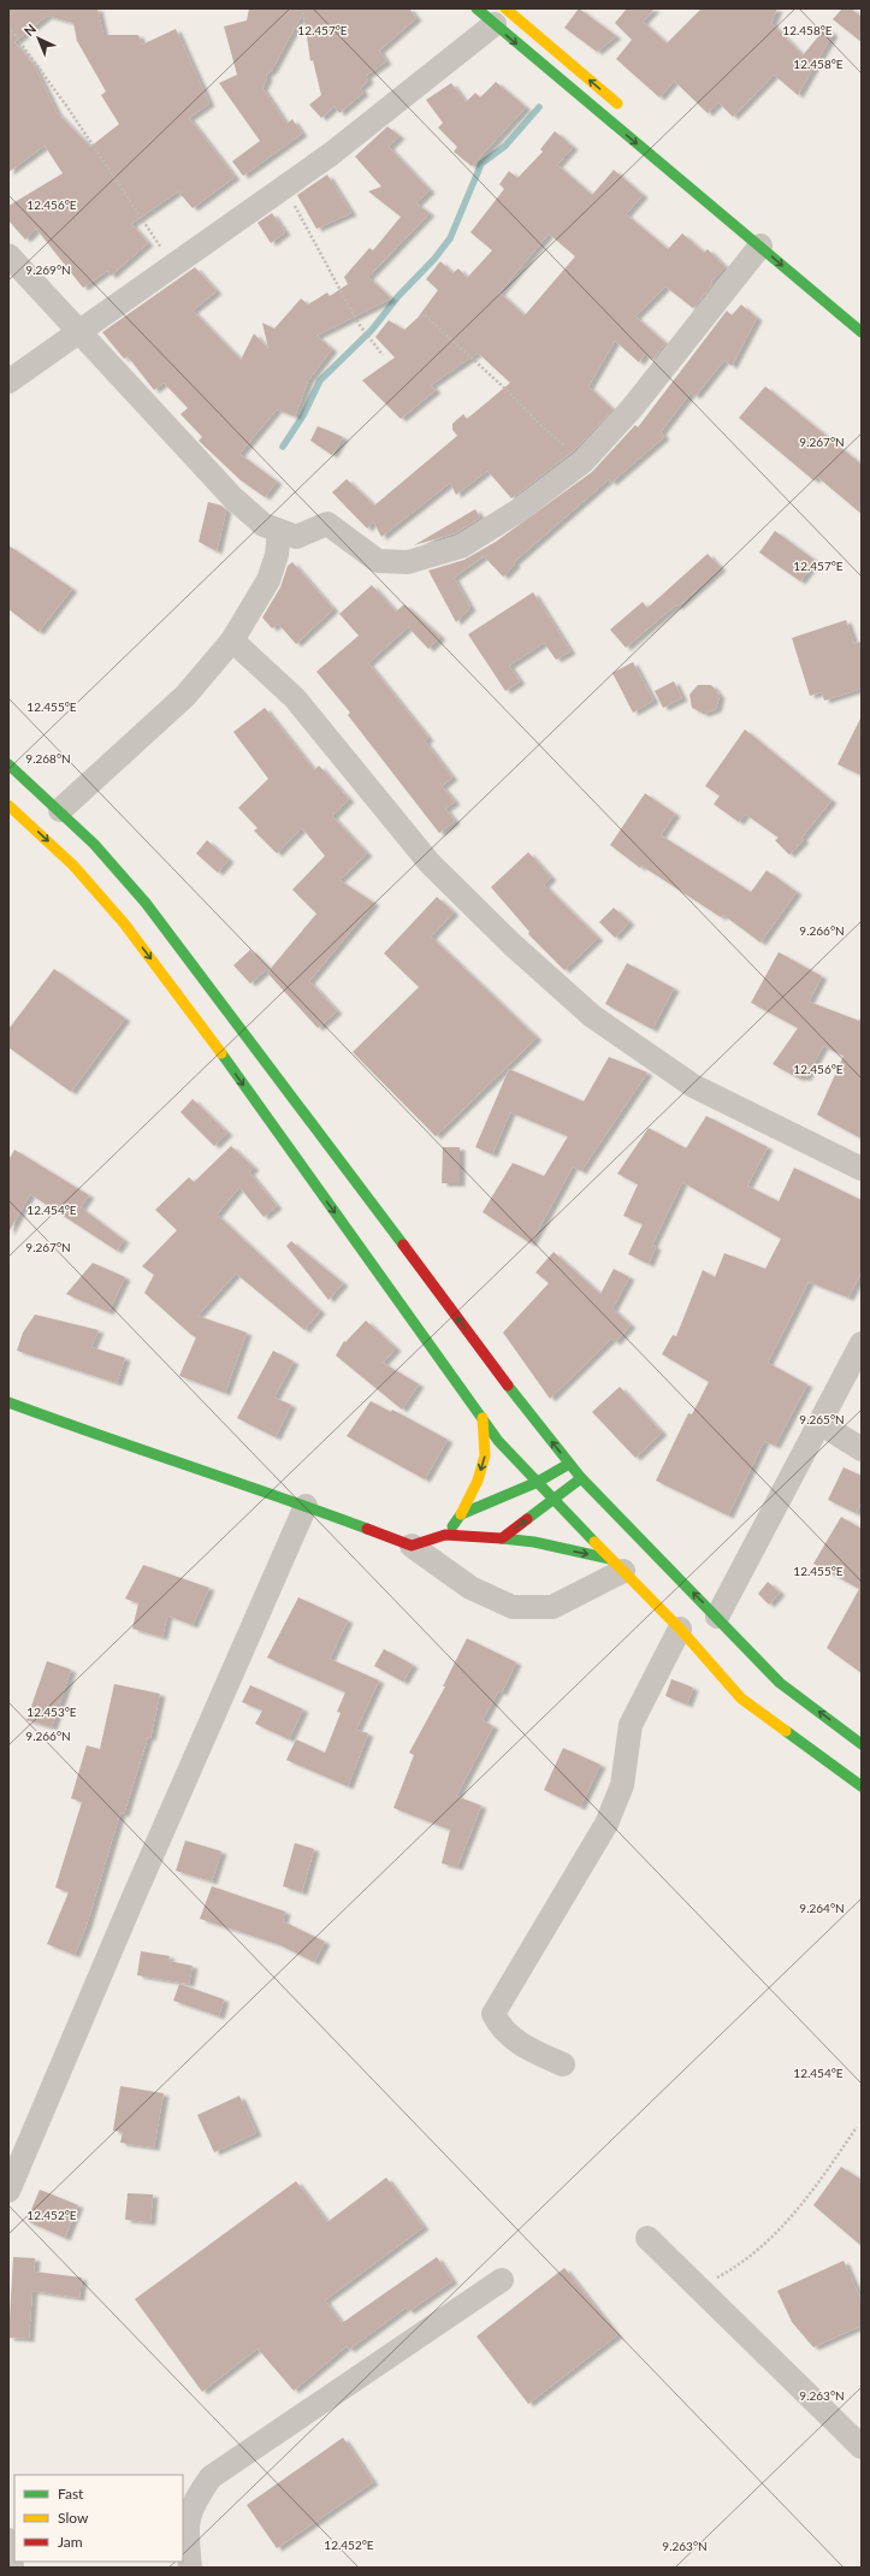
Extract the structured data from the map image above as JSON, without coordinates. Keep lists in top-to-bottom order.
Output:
{
  "legend": ["Fast", "Slow", "Jam"],
  "north": "top left",
  "coordinates": [
    "12.457°E",
    "12.458°E",
    "12.456°E",
    "9.269°N",
    "9.267°N",
    "12.455°E",
    "9.268°N",
    "9.266°N",
    "12.454°E",
    "9.265°N",
    "12.453°E",
    "9.264°N",
    "12.452°E",
    "9.263°N"
  ]
}
